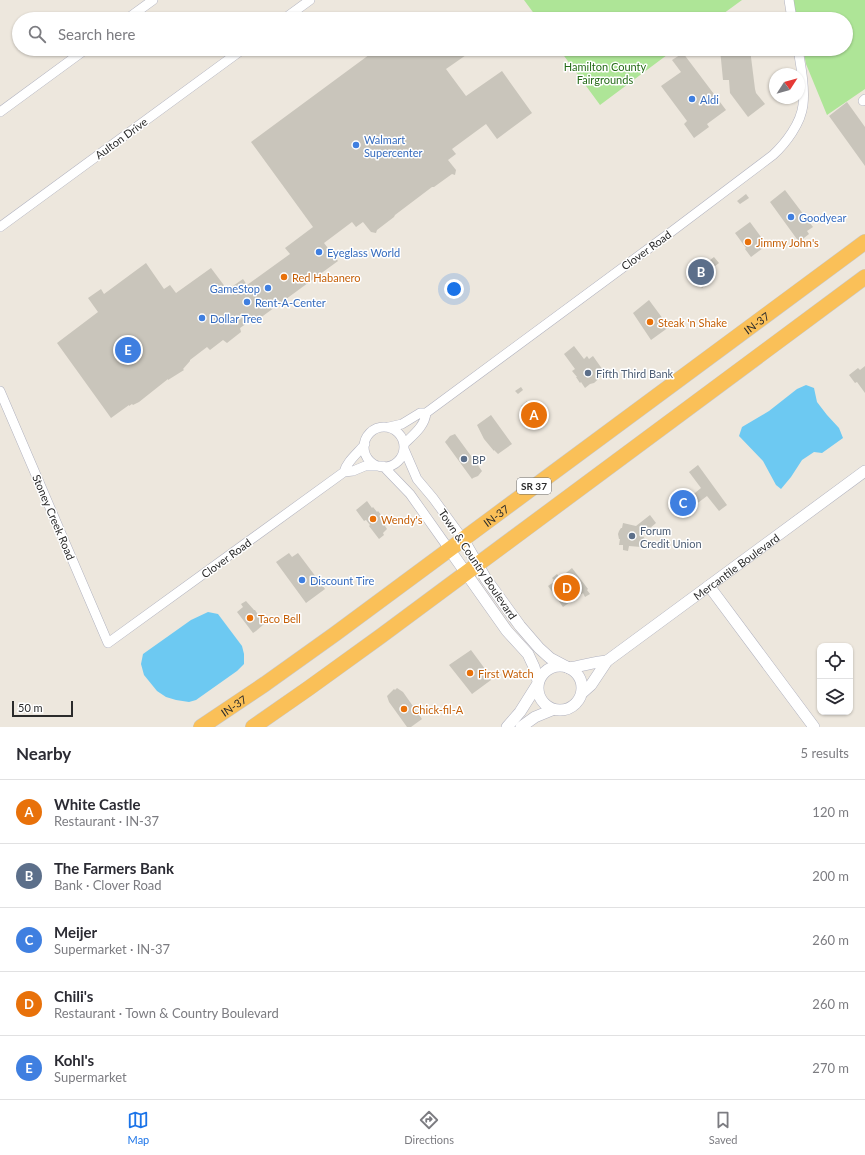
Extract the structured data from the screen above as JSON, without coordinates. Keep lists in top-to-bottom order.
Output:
{
  "streets": {
    "highway": ["IN-37", "SR 37"],
    "street": [
      "Aulton Drive",
      "Clover Road",
      "Stoney Creek Road",
      "Town & Country Boulevard",
      "Mercantile Boulevard"
    ]
  },
  "crossings": [
    ["Clover Road", "Stoney Creek Road"],
    ["Clover Road", "Town & Country Boulevard"],
    ["IN-37", "Town & Country Boulevard"],
    ["SR 37", "Town & Country Boulevard"],
    ["Town & Country Boulevard", "Mercantile Boulevard"]
  ],
  "parks": ["Hamilton County Fairgrounds"],
  "places": [
    "Aldi",
    "Walmart Supercenter",
    "Goodyear",
    "Jimmy John's",
    "Eyeglass World",
    "Red Habanero",
    "GameStop",
    "Rent-A-Center",
    "Dollar Tree",
    "Steak 'n Shake",
    "Fifth Third Bank",
    "BP",
    "Wendy's",
    "Forum Credit Union",
    "Discount Tire",
    "Taco Bell",
    "First Watch",
    "Chick-fil-A"
  ],
  "scale_bar": "50 m",
  "north": "top right",
  "page": {
    "search": "Search here",
    "pins": [
      "B",
      "E",
      "A",
      "C",
      "D"
    ],
    "scale": "50 m",
    "heading": ["Nearby", "5 results"],
    "list": [
      {
        "mark": "A",
        "name": "White Castle",
        "note": "Restaurant · IN-37",
        "value": "120 m"
      },
      {
        "mark": "B",
        "name": "The Farmers Bank",
        "note": "Bank · Clover Road",
        "value": "200 m"
      },
      {
        "mark": "C",
        "name": "Meijer",
        "note": "Supermarket · IN-37",
        "value": "260 m"
      },
      {
        "mark": "D",
        "name": "Chili's",
        "note": "Restaurant · Town & Country Boulevard",
        "value": "260 m"
      },
      {
        "mark": "E",
        "name": "Kohl's",
        "note": "Supermarket",
        "value": "270 m"
      }
    ],
    "nav": ["Map", "Directions", "Saved"]
  }
}
